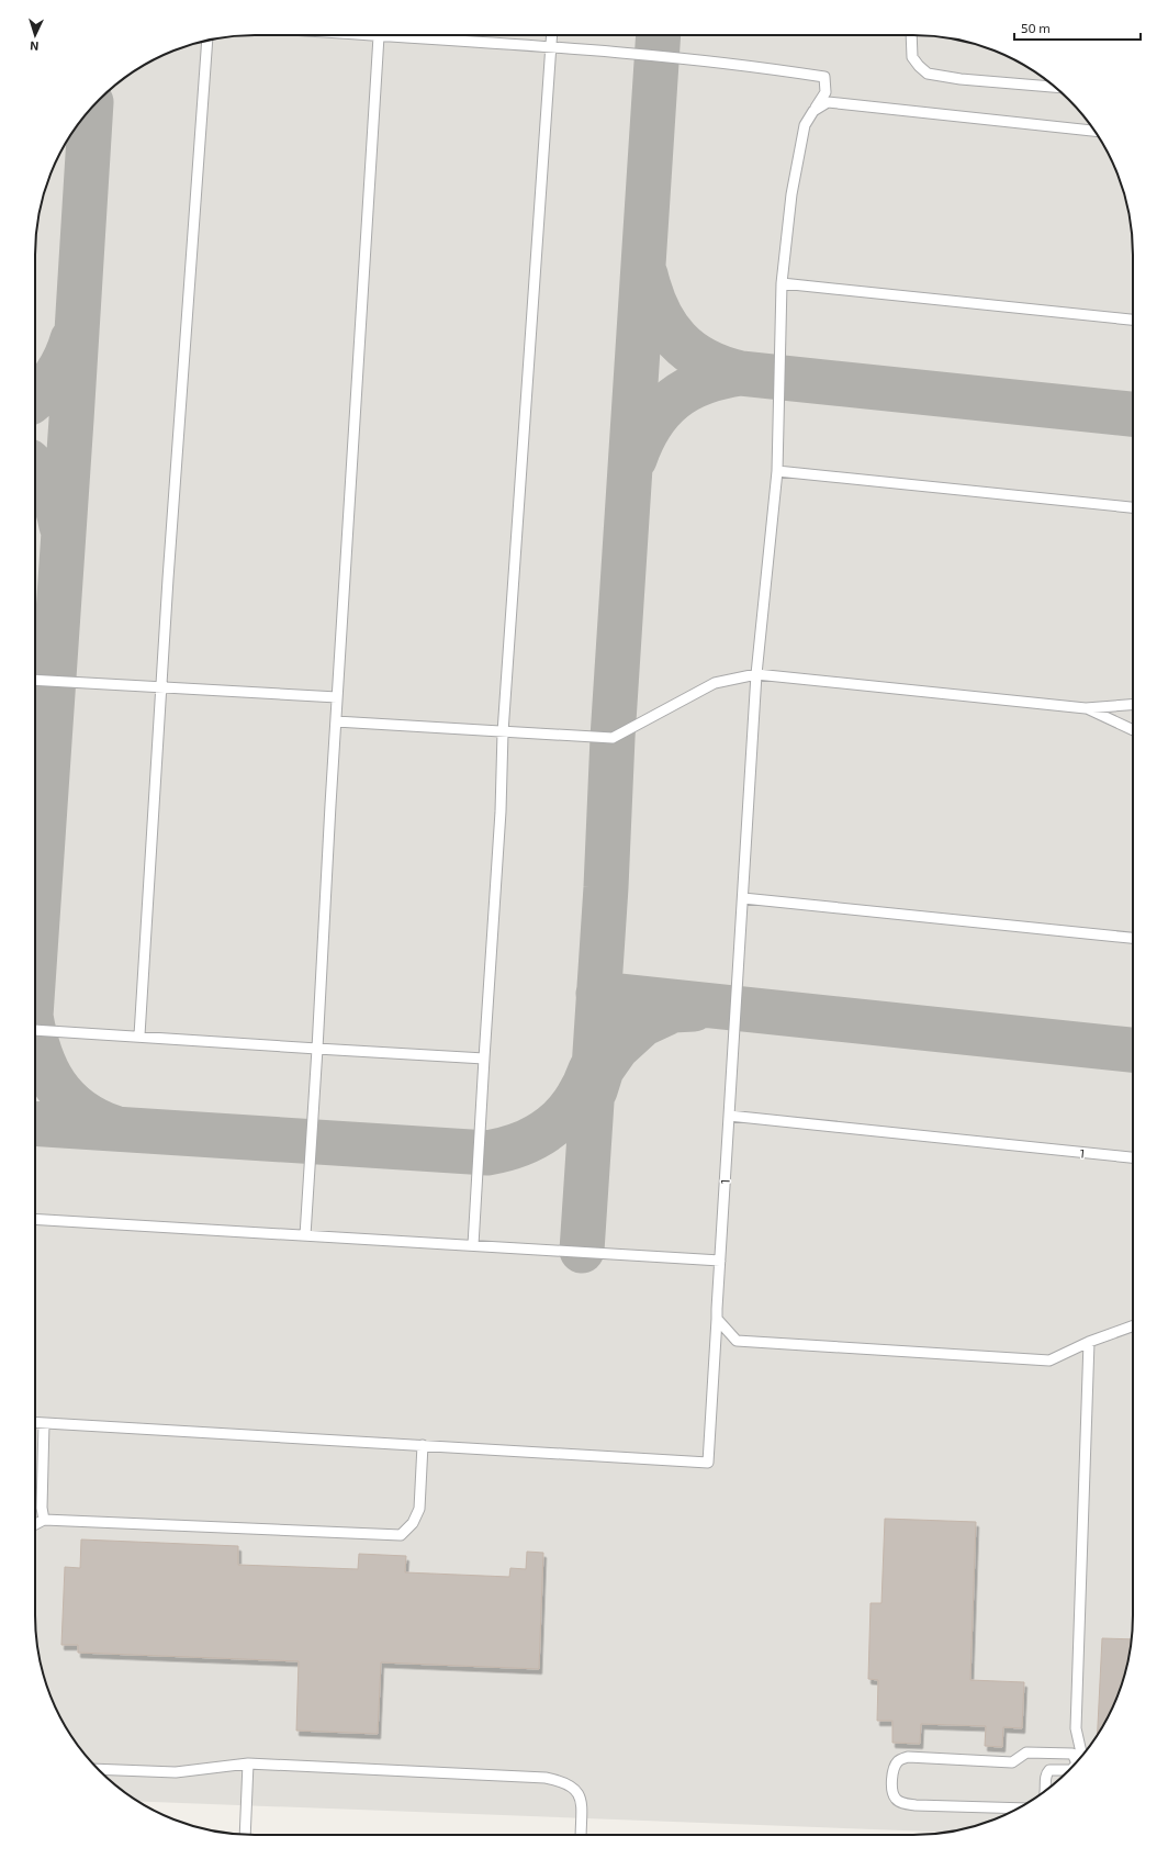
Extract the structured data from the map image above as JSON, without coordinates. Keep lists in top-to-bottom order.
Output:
{
  "streets": {
    "lane": ["1"]
  },
  "scale_bar": "50 m",
  "north": "bottom"
}
